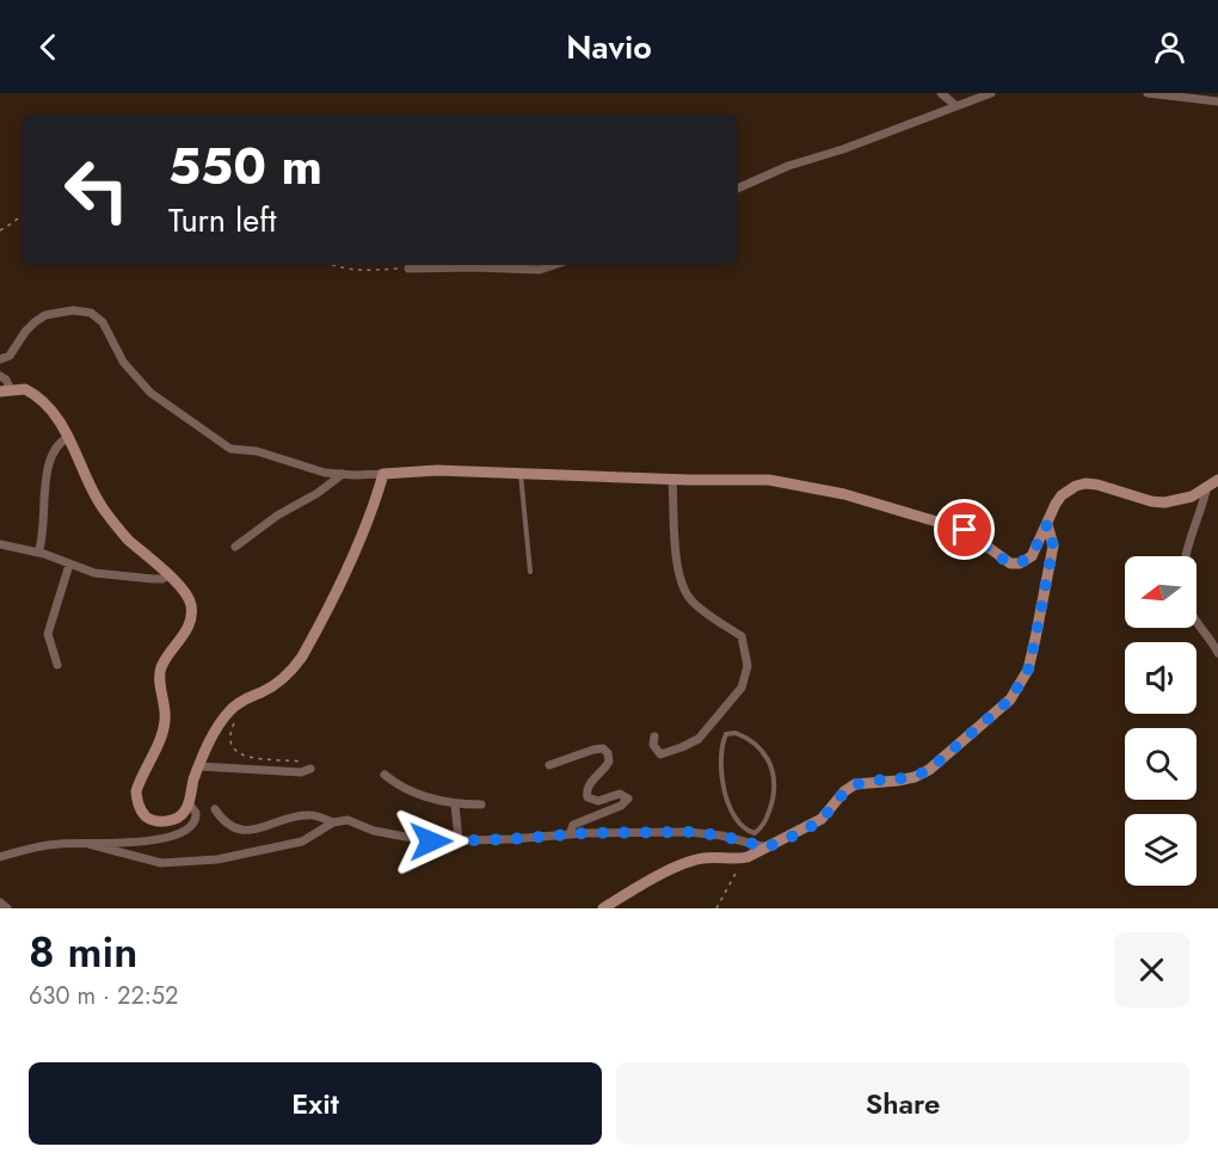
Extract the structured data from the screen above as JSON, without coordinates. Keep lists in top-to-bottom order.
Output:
{
  "north": "left",
  "page": {
    "header": "Navio",
    "turn": ["550 m", "Turn left"],
    "heading": ["8 min", "630 m · 22:52"],
    "buttons": ["Exit", "Share"]
  }
}
